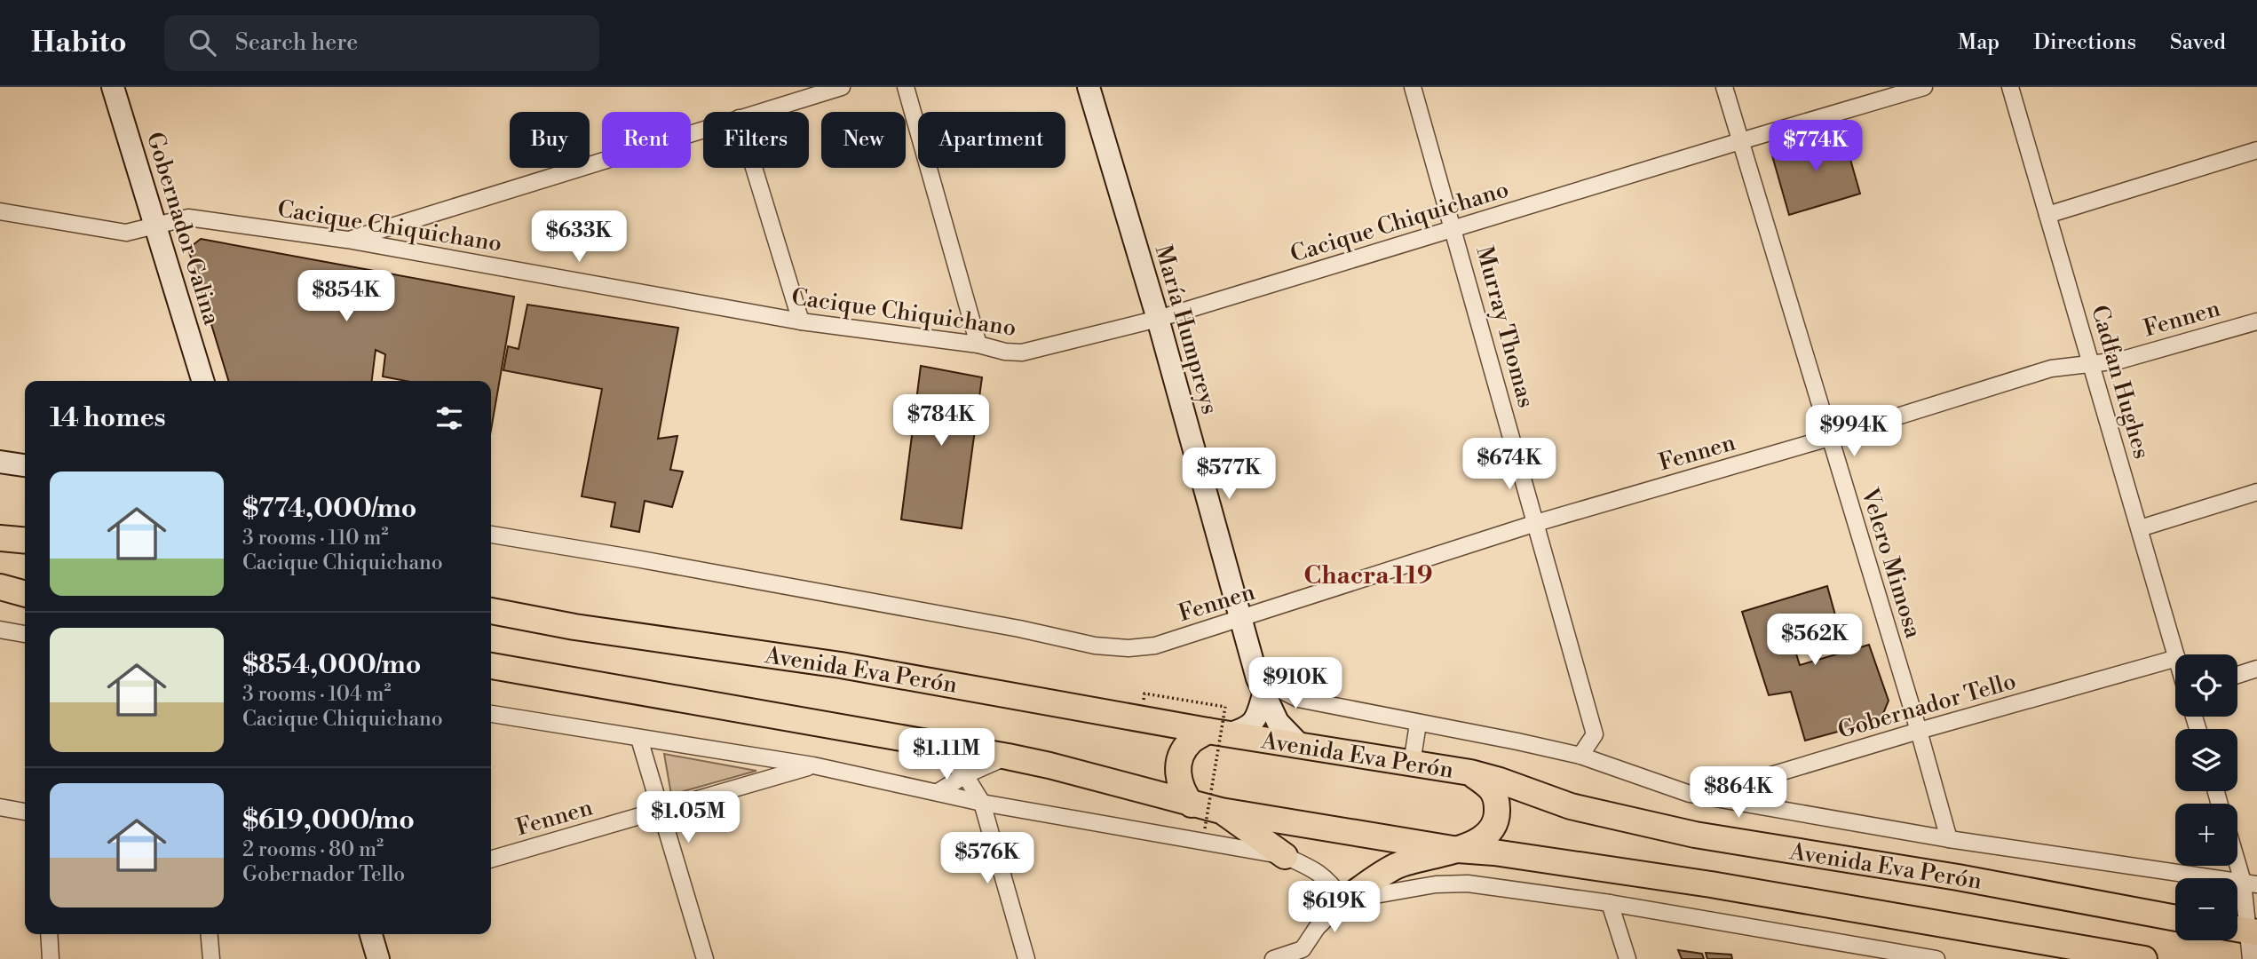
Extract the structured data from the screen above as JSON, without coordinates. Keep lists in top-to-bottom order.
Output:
{
  "streets": {
    "main road": ["Avenida Eva Perón"],
    "street": [
      "Cacique Chiquichano",
      "Gobernador Galina",
      "Fennen",
      "Murray Thomas",
      "María Humpreys",
      "Cadfan Hughes",
      "Velero Mimosa",
      "Gobernador Tello"
    ]
  },
  "crossings": [
    ["Cacique Chiquichano", "Gobernador Galina"],
    ["Cacique Chiquichano", "Murray Thomas"],
    ["Cacique Chiquichano", "María Humpreys"],
    ["Cacique Chiquichano", "Velero Mimosa"],
    ["Fennen", "Murray Thomas"],
    ["Fennen", "María Humpreys"],
    ["Fennen", "Cadfan Hughes"],
    ["Fennen", "Velero Mimosa"],
    ["Murray Thomas", "Avenida Eva Perón"],
    ["María Humpreys", "Avenida Eva Perón"],
    ["Velero Mimosa", "Avenida Eva Perón"],
    ["Velero Mimosa", "Gobernador Tello"],
    ["Avenida Eva Perón", "Gobernador Tello"]
  ],
  "districts": ["Chacra 119"],
  "page": {
    "header": "Habito",
    "search": "Search here",
    "nav": ["Map", "Directions", "Saved"],
    "chip": [
      "Buy",
      "Rent",
      "Filters",
      "New",
      "Apartment"
    ],
    "price": [
      "$774K",
      "$633K",
      "$854K",
      "$784K",
      "$994K",
      "$674K",
      "$577K",
      "$562K",
      "$910K",
      "$1.11M",
      "$864K",
      "$1.05M",
      "$576K",
      "$619K"
    ],
    "heading": "14 homes",
    "list": [
      {
        "name": "$774,000/mo",
        "note": "3 rooms · 110 m² · Cacique Chiquichano"
      },
      {
        "name": "$854,000/mo",
        "note": "3 rooms · 104 m² · Cacique Chiquichano"
      },
      {
        "name": "$619,000/mo",
        "note": "2 rooms · 80 m² · Gobernador Tello"
      }
    ],
    "map_buttons": ["+", "−"]
  }
}
